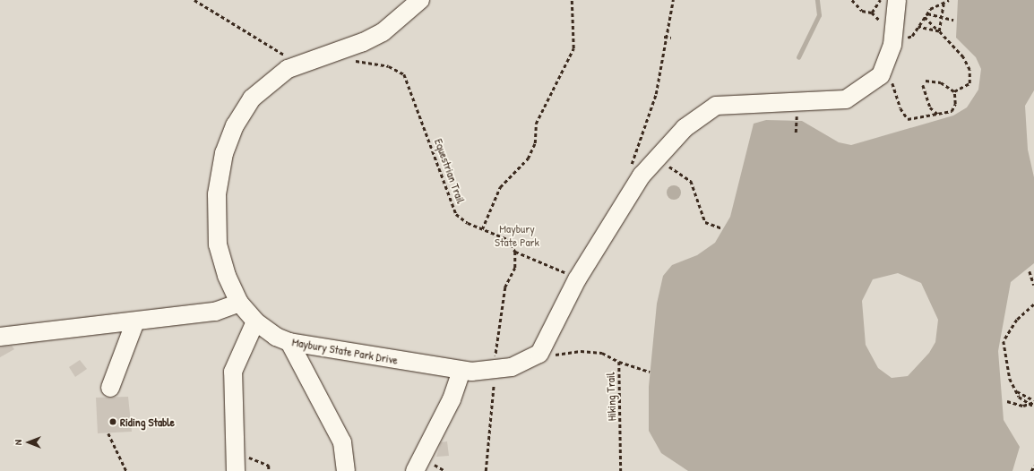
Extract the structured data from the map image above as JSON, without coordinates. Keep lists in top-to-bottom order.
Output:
{
  "streets": {
    "lane": ["Maybury State Park Drive"],
    "path": ["Equestrian Trail", "Hiking Trail"]
  },
  "crossings": [
    ["Maybury State Park Drive", "Hiking Trail"]
  ],
  "parks": ["Maybury State Park"],
  "places": ["Riding Stable"],
  "north": "left"
}
